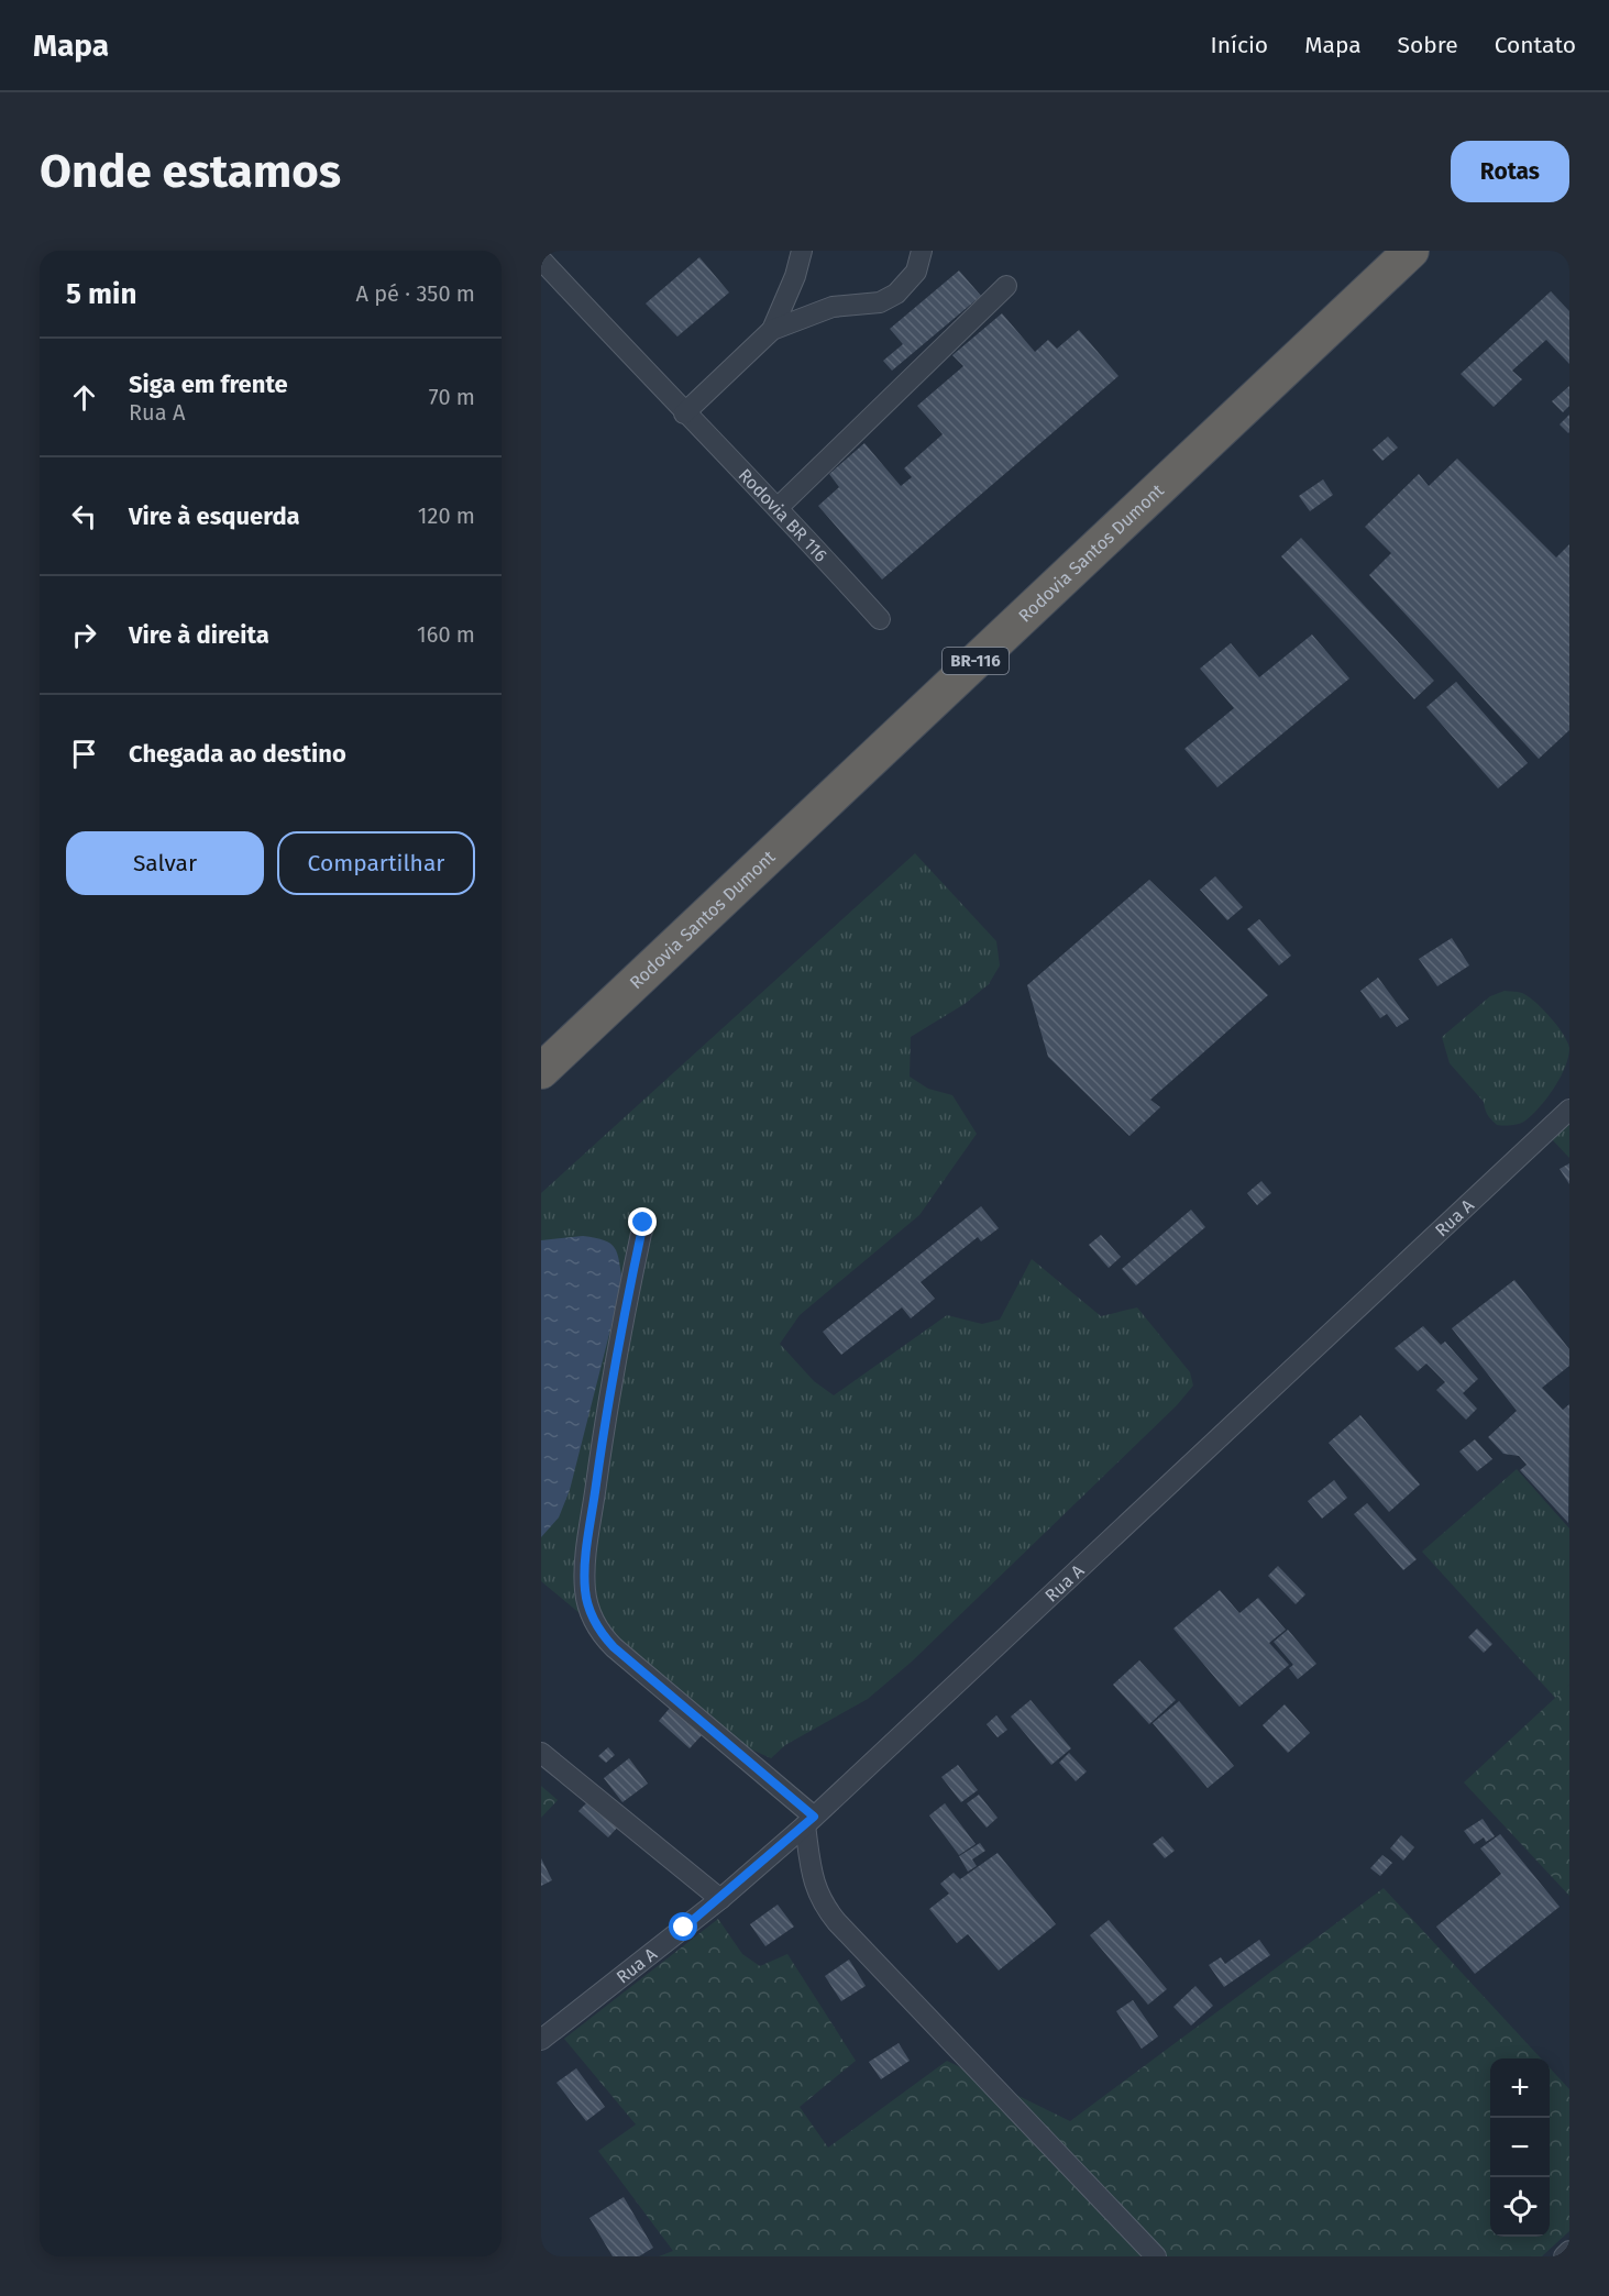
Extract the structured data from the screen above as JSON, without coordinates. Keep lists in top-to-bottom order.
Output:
{
  "streets": {
    "highway": ["Rodovia Santos Dumont", "BR-116"],
    "street": ["Rodovia BR 116", "Rua A"]
  },
  "page": {
    "header": "Mapa",
    "nav": [
      "Início",
      "Mapa",
      "Sobre",
      "Contato"
    ],
    "buttons": [
      "Rotas",
      ["Salvar", "Compartilhar"]
    ],
    "title": "Onde estamos",
    "heading": ["5 min", "A pé · 350 m"],
    "list": [
      ["Siga em frente", "Rua A", "70 m"],
      ["Vire à esquerda", "120 m"],
      ["Vire à direita", "160 m"],
      "Chegada ao destino"
    ],
    "map_buttons": ["+", "−"]
  }
}
